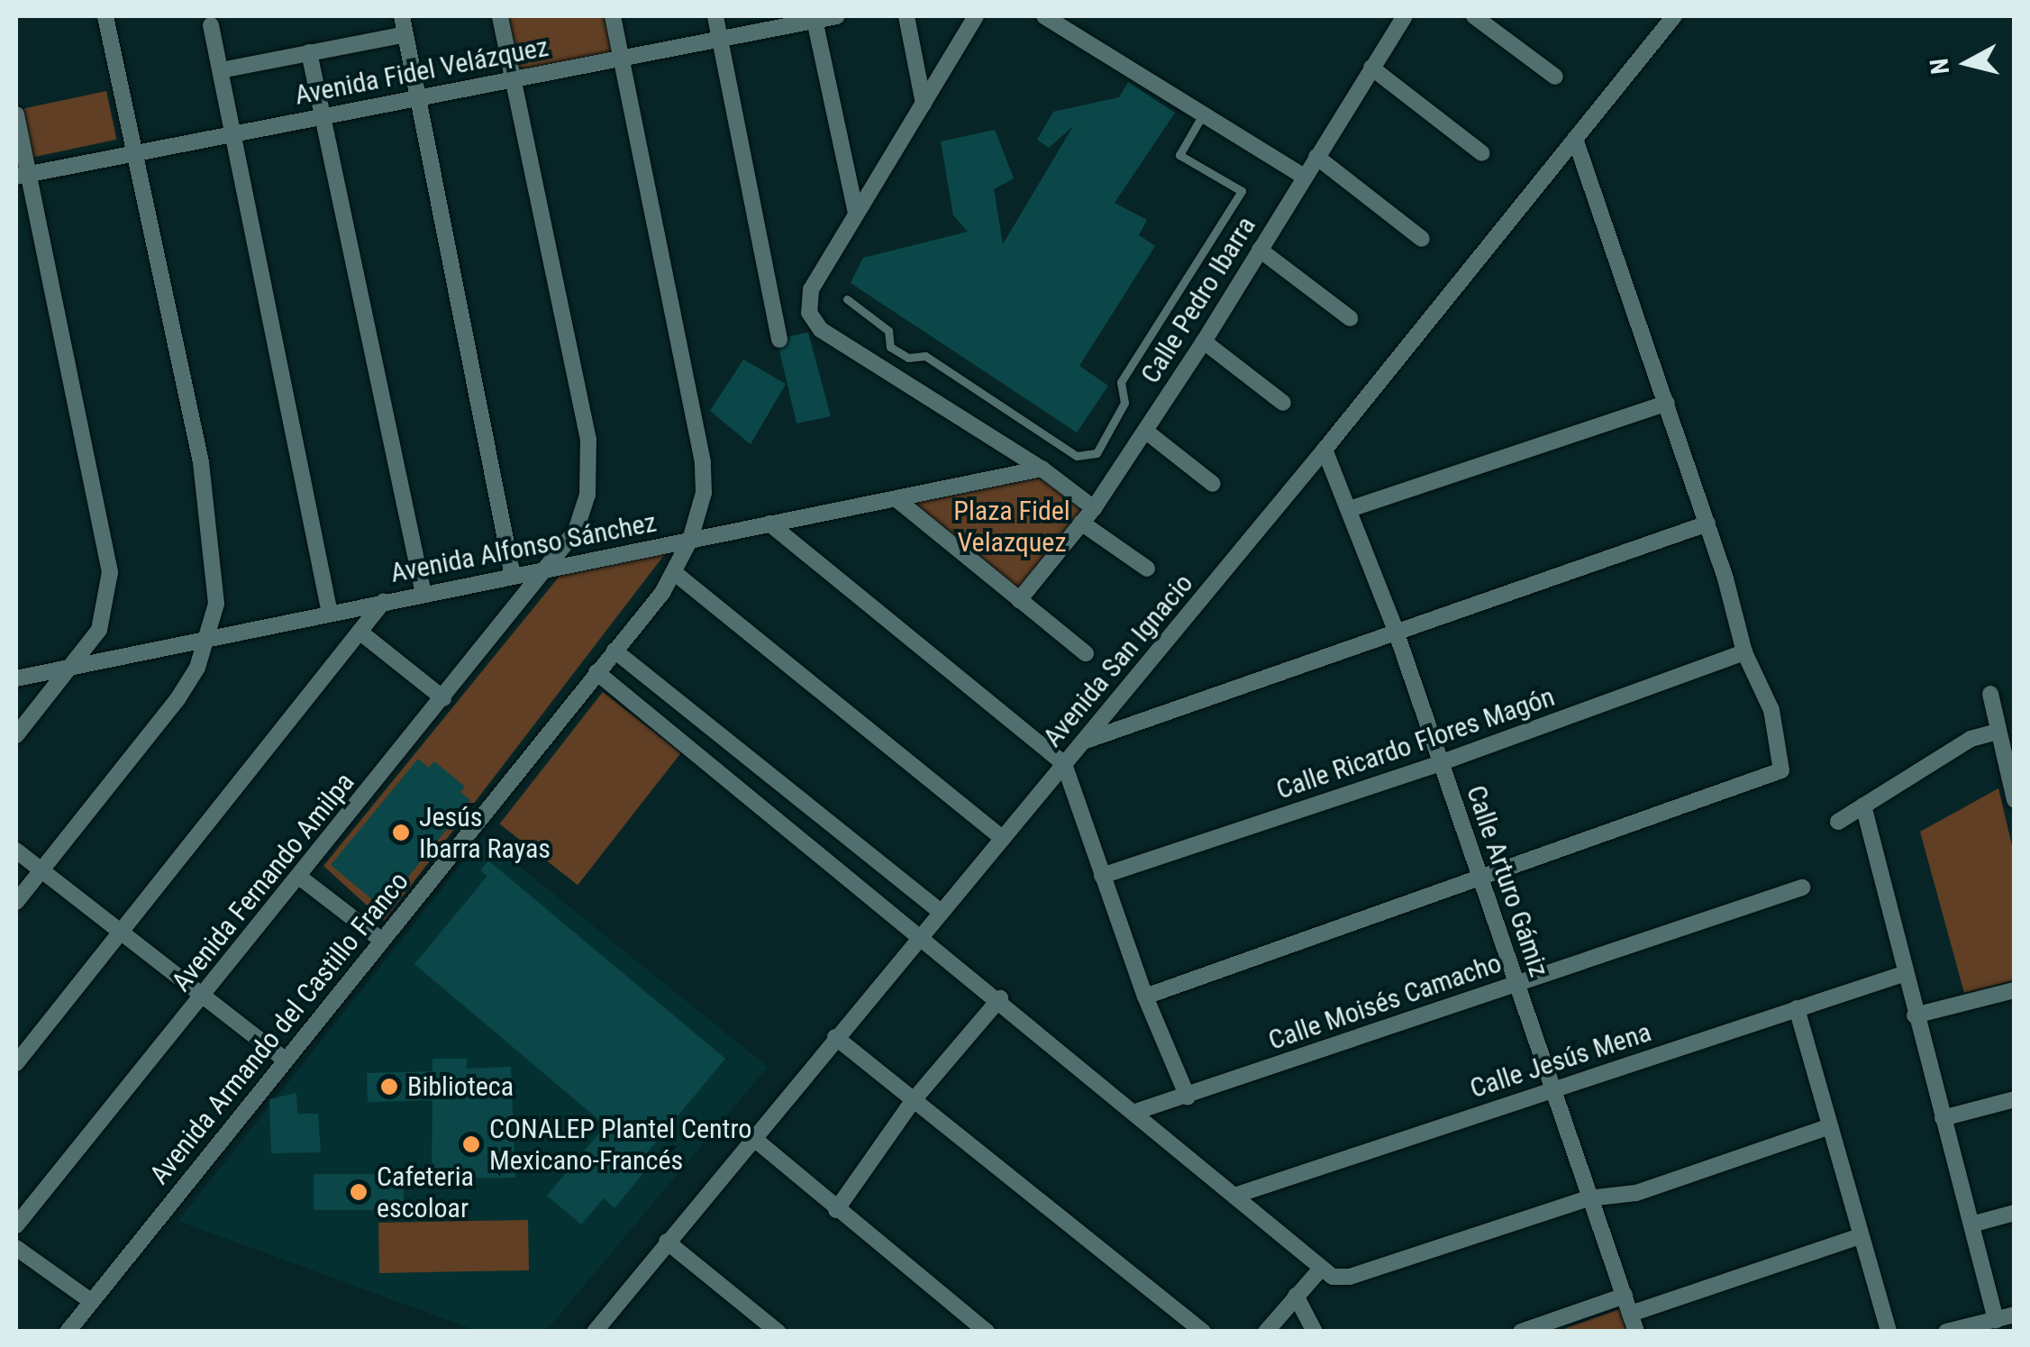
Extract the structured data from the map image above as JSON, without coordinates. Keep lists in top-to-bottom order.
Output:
{
  "streets": {
    "street": [
      "Avenida Fidel Velázquez",
      "Calle Pedro Ibarra",
      "Avenida Alfonso Sánchez",
      "Avenida San Ignacio",
      "Calle Ricardo Flores Magón",
      "Calle Arturo Gámiz",
      "Avenida Fernando Amilpa",
      "Calle Moisés Camacho",
      "Avenida Armando del Castillo Franco",
      "Calle Jesús Mena"
    ]
  },
  "crossings": [
    ["Avenida Fidel Velázquez", "Avenida Fernando Amilpa"],
    ["Avenida Fidel Velázquez", "Avenida Armando del Castillo Franco"],
    ["Avenida Alfonso Sánchez", "Avenida Fernando Amilpa"],
    ["Avenida Alfonso Sánchez", "Avenida Armando del Castillo Franco"],
    ["Avenida San Ignacio", "Calle Arturo Gámiz"],
    ["Calle Ricardo Flores Magón", "Calle Arturo Gámiz"],
    ["Calle Arturo Gámiz", "Calle Moisés Camacho"],
    ["Calle Arturo Gámiz", "Calle Jesús Mena"]
  ],
  "parks": ["Plaza Fidel Velazquez"],
  "places": [
    "Jesús Ibarra Rayas",
    "Biblioteca",
    "CONALEP Plantel Centro Mexicano-Francés",
    "Cafeteria escoloar"
  ],
  "north": "left"
}
